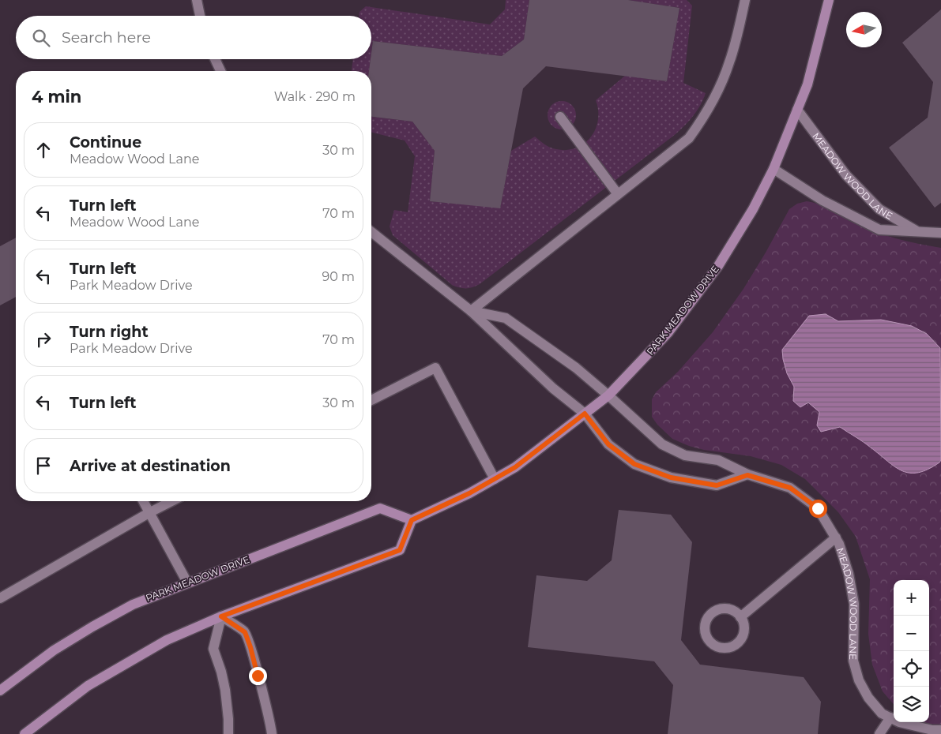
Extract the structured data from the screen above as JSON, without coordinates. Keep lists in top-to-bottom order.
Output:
{
  "streets": {
    "street": ["MEADOW WOOD LANE", "PARK MEADOW DRIVE"]
  },
  "crossings": [
    ["MEADOW WOOD LANE", "PARK MEADOW DRIVE"]
  ],
  "north": "left",
  "page": {
    "search": "Search here",
    "heading": ["4 min", "Walk · 290 m"],
    "list": [
      ["Continue", "Meadow Wood Lane", "30 m"],
      ["Turn left", "Meadow Wood Lane", "70 m"],
      ["Turn left", "Park Meadow Drive", "90 m"],
      ["Turn right", "Park Meadow Drive", "70 m"],
      ["Turn left", "30 m"],
      "Arrive at destination"
    ],
    "map_buttons": ["+", "−"]
  }
}
